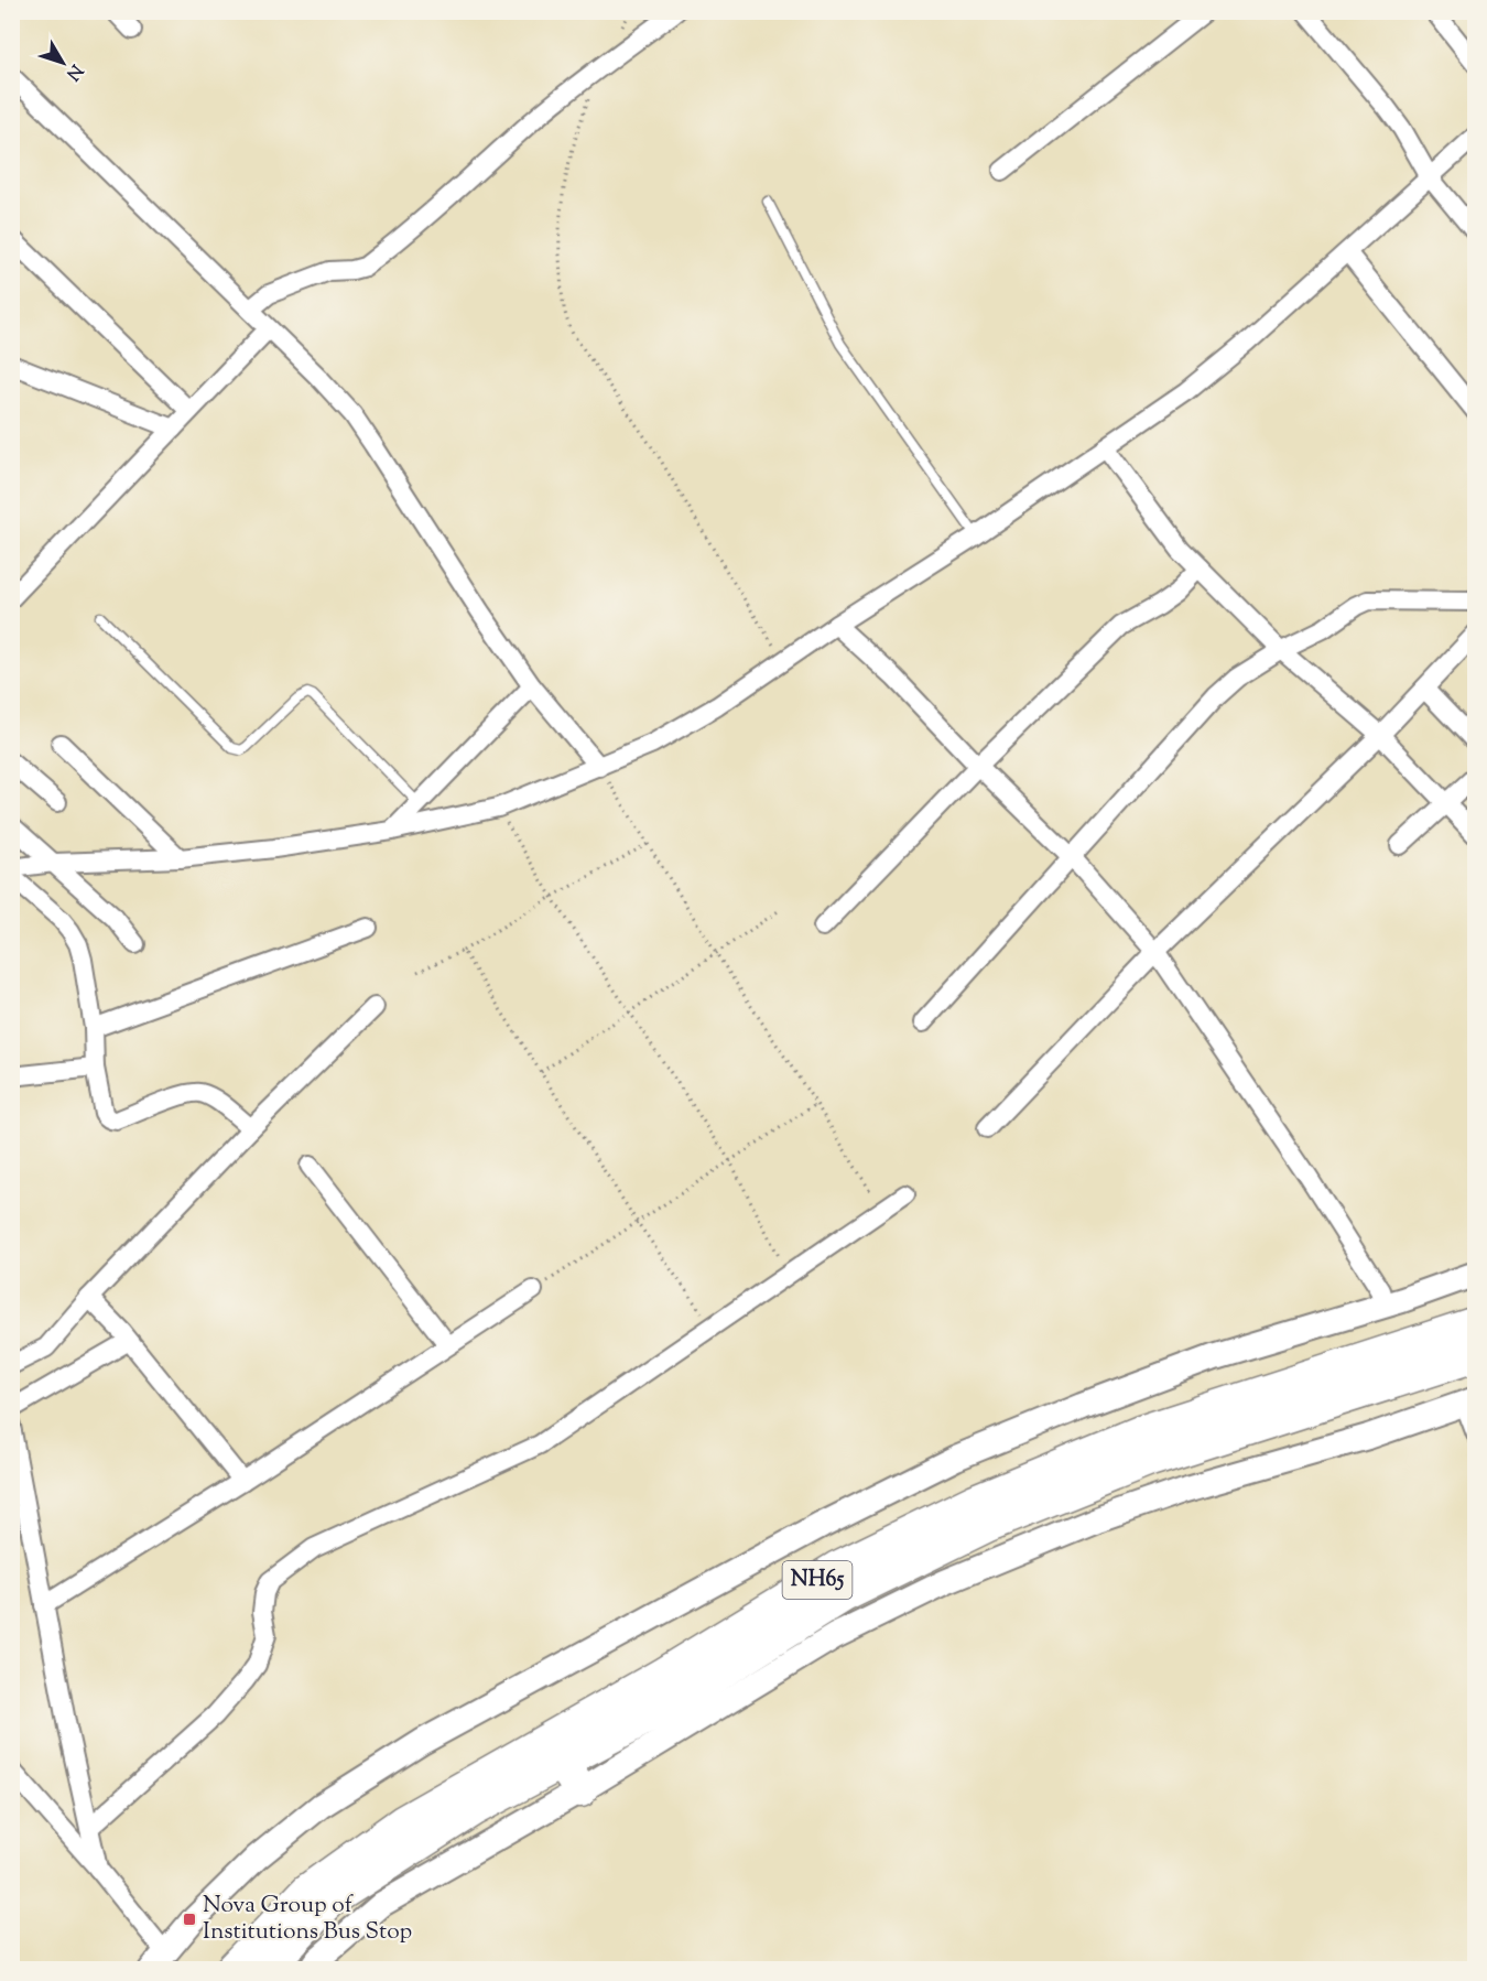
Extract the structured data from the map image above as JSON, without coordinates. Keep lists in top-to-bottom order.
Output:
{
  "streets": {
    "highway": ["NH65"]
  },
  "places": {
    "transit": ["Nova Group of Institutions Bus Stop"]
  },
  "north": "bottom right"
}
